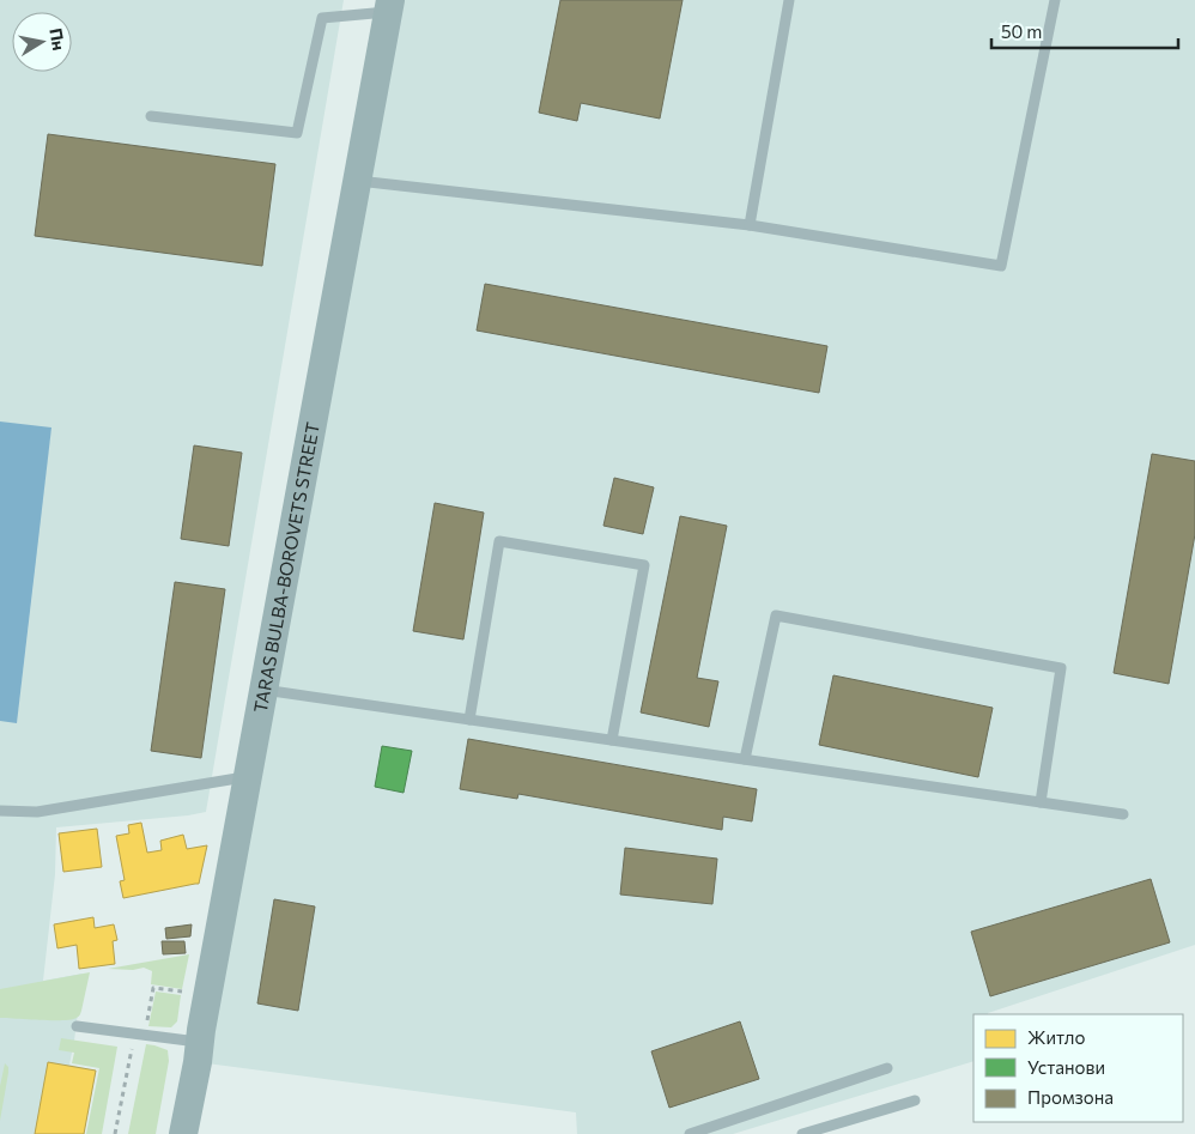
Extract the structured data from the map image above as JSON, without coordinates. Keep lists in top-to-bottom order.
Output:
{
  "streets": {
    "street": ["TARAS BULBA-BOROVETS STREET"]
  },
  "legend": ["Житло", "Установи", "Промзона"],
  "scale_bar": "50 m",
  "north": "right"
}
